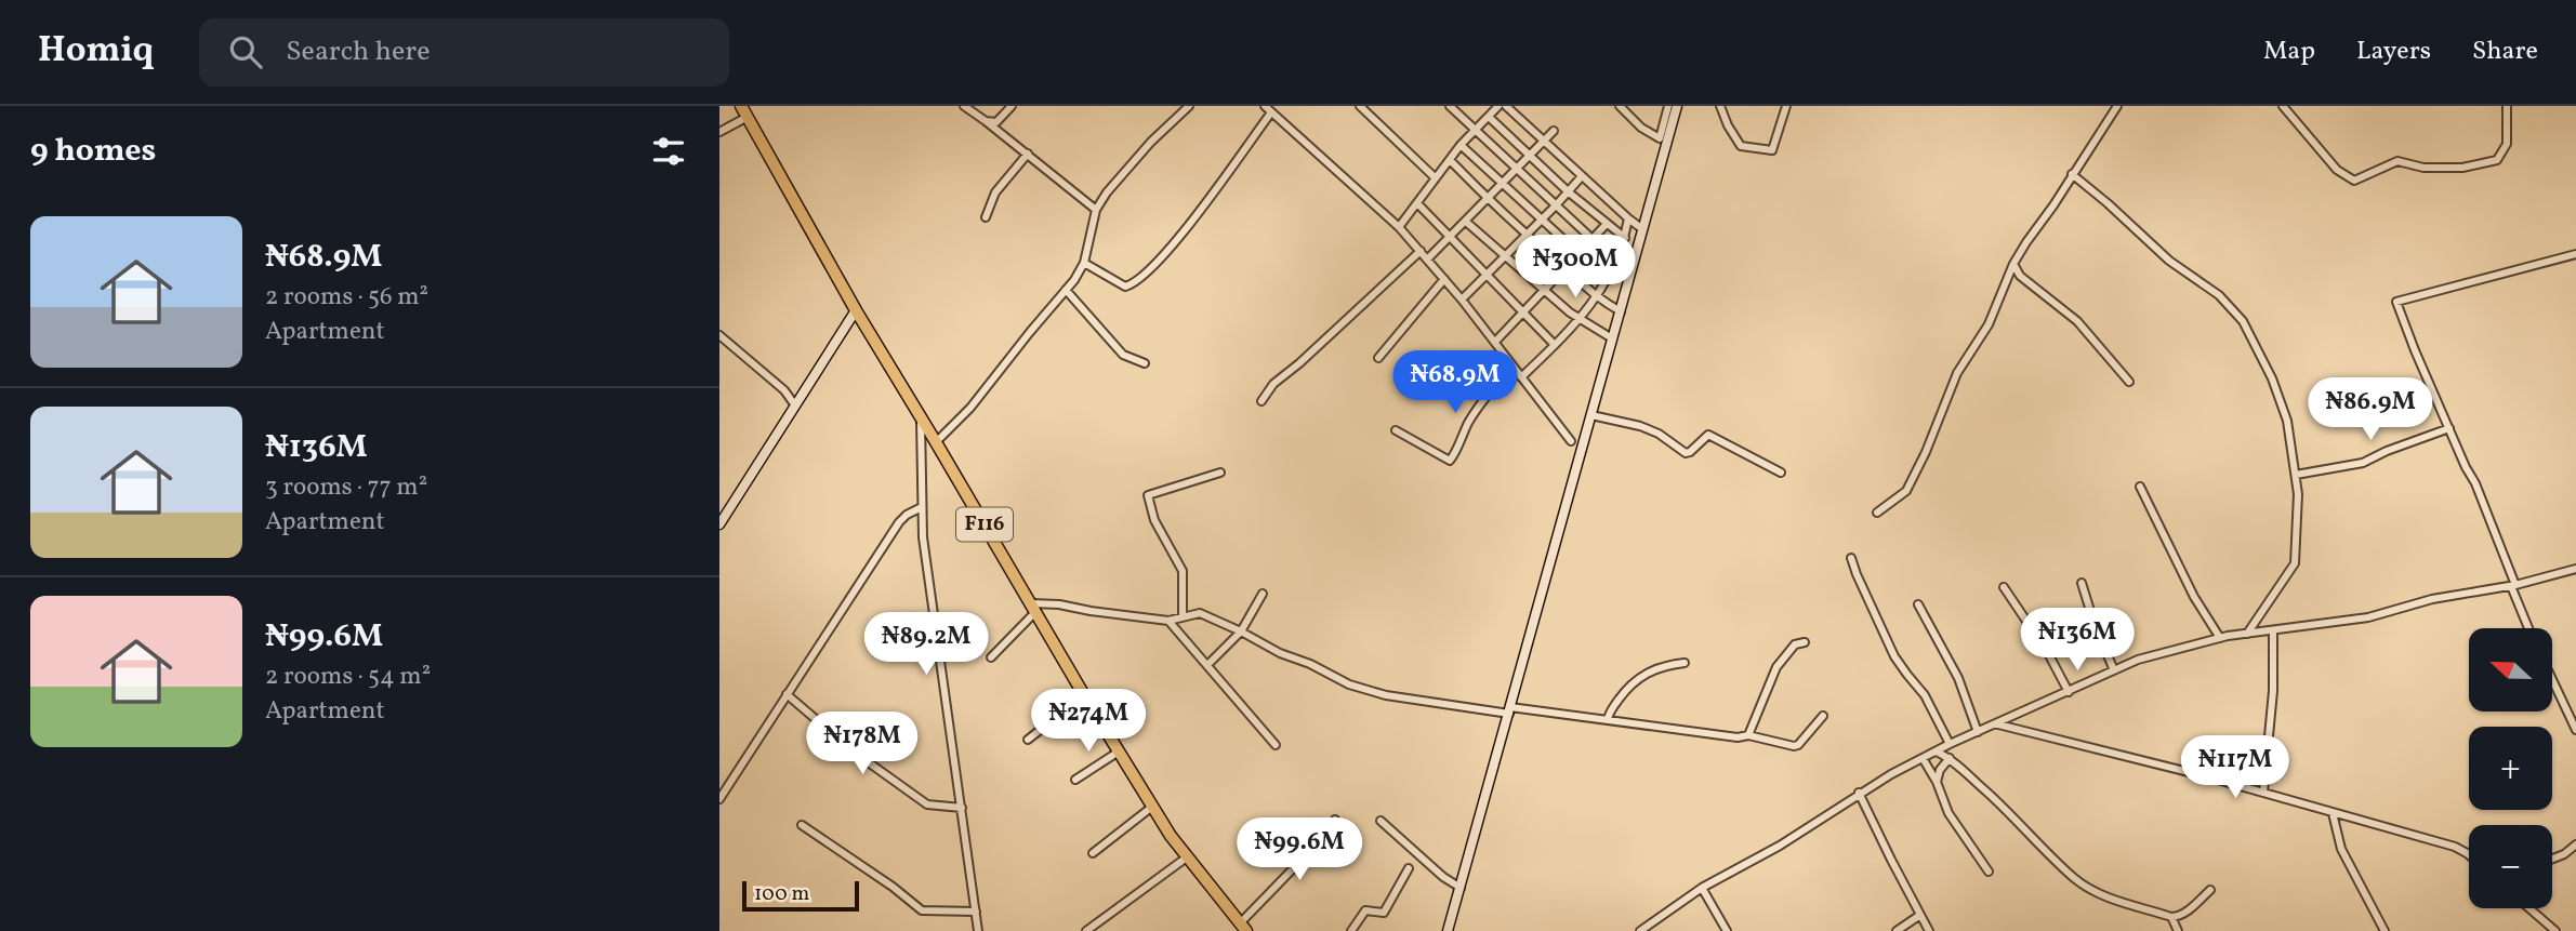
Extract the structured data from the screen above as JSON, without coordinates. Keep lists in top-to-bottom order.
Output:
{
  "streets": {
    "main road": ["F116"]
  },
  "scale_bar": "100 m",
  "north": "left",
  "page": {
    "header": "Homiq",
    "search": "Search here",
    "nav": ["Map", "Layers", "Share"],
    "heading": "9 homes",
    "list": [
      {
        "name": "₦68.9M",
        "note": "2 rooms · 56 m² · Apartment"
      },
      {
        "name": "₦136M",
        "note": "3 rooms · 77 m² · Apartment"
      },
      {
        "name": "₦99.6M",
        "note": "2 rooms · 54 m² · Apartment"
      }
    ],
    "price": [
      "₦300M",
      "₦68.9M",
      "₦86.9M",
      "₦136M",
      "₦89.2M",
      "₦274M",
      "₦178M",
      "₦117M",
      "₦99.6M"
    ],
    "map_buttons": ["+", "−"],
    "scale": "100 m"
  }
}
